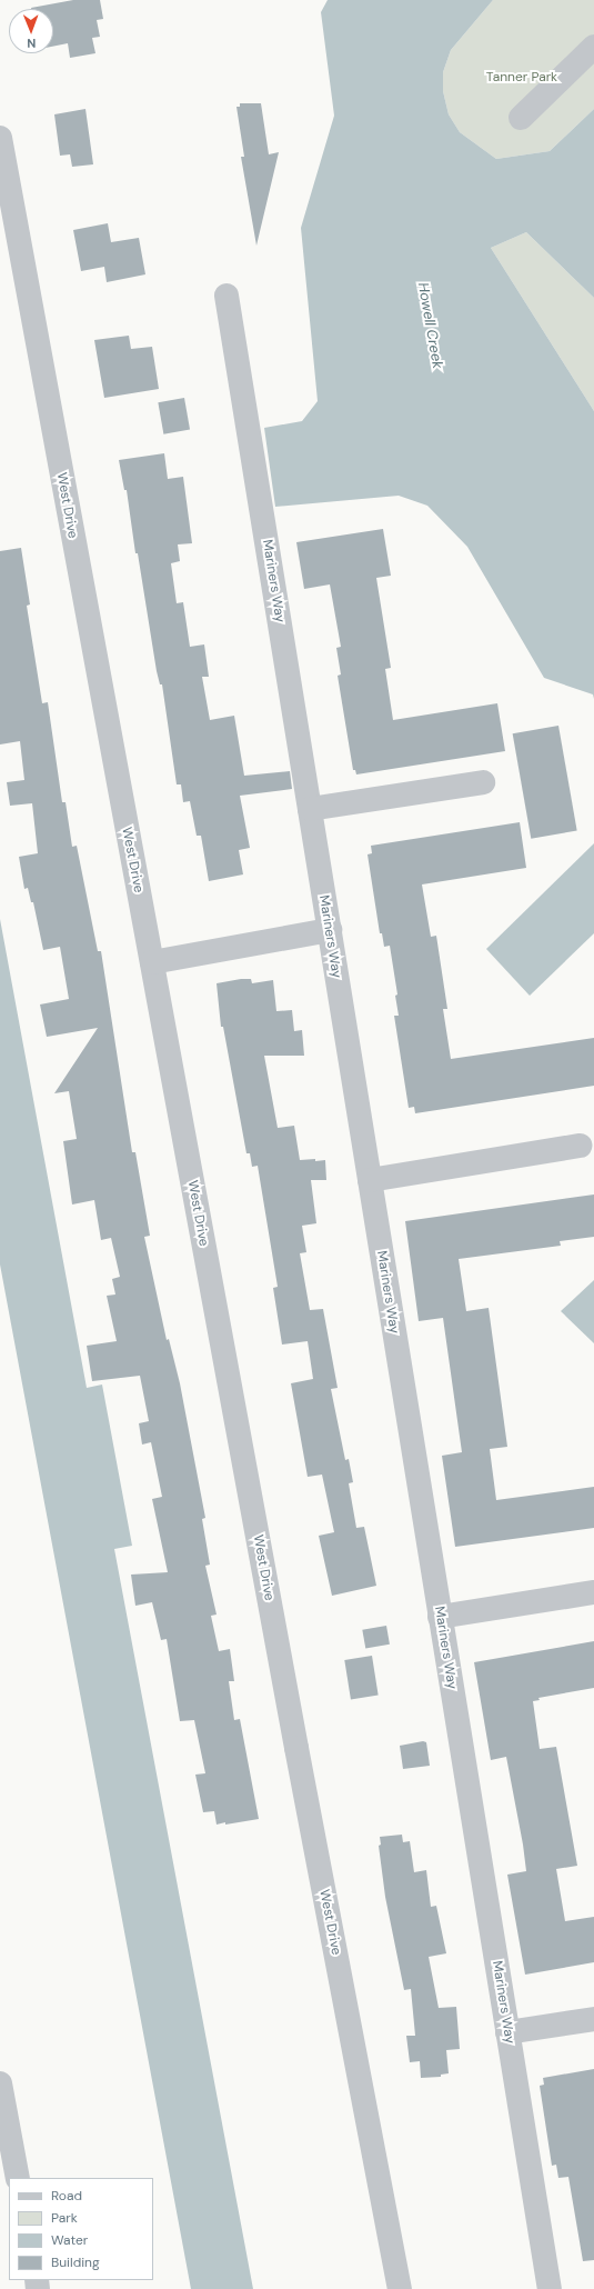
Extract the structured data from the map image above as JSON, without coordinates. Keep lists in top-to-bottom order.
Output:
{
  "streets": {
    "street": ["West Drive", "Mariners Way"]
  },
  "water": ["Howell Creek"],
  "parks": ["Tanner Park"],
  "legend": [
    "Road",
    "Park",
    "Water",
    "Building"
  ],
  "north": "bottom"
}
